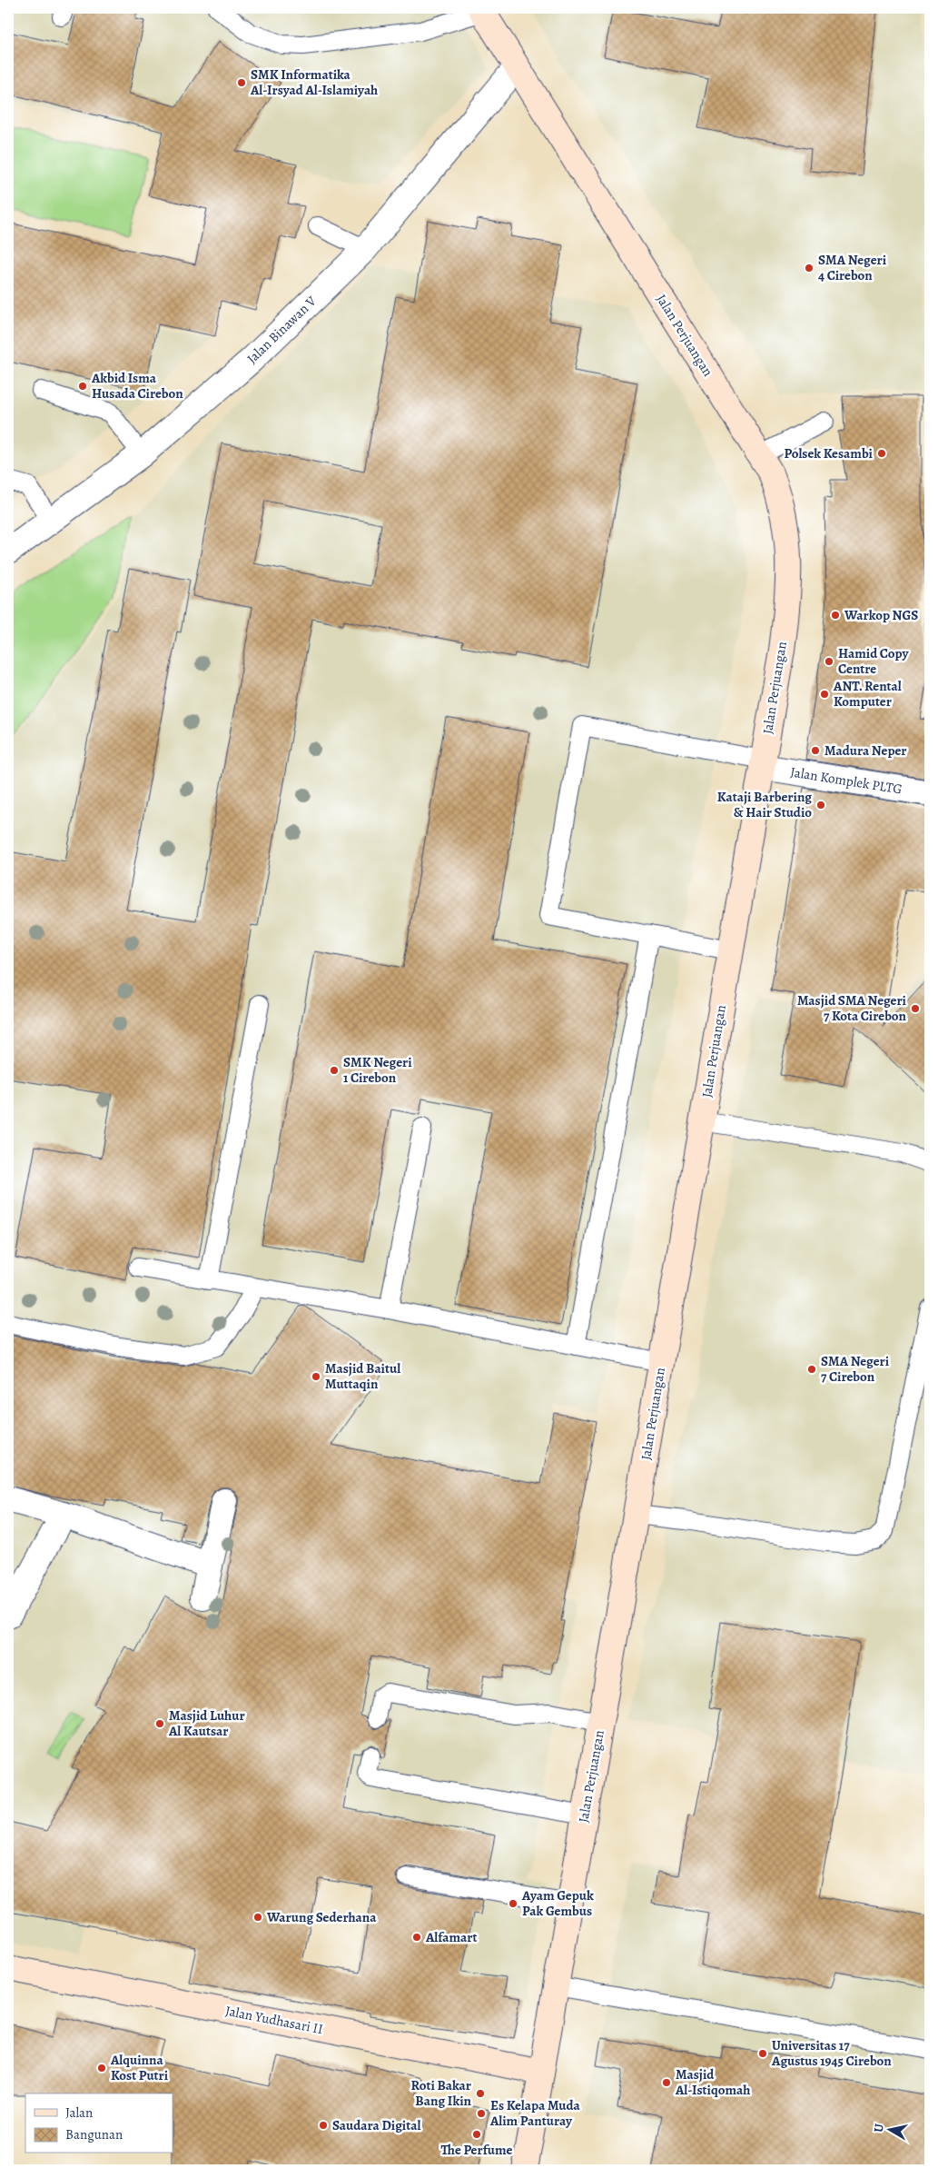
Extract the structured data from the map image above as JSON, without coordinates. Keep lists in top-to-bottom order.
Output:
{
  "streets": {
    "street": [
      "Jalan Binawan V",
      "Jalan Perjuangan",
      "Jalan Komplek PLTG",
      "Jalan Yudhasari II"
    ]
  },
  "crossings": [
    ["Jalan Binawan V", "Jalan Perjuangan"],
    ["Jalan Perjuangan", "Jalan Komplek PLTG"],
    ["Jalan Perjuangan", "Jalan Yudhasari II"]
  ],
  "places": [
    "SMK Informatika Al-Irsyad Al-Islamiyah",
    "SMA Negeri 4 Cirebon",
    "Akbid Isma Husada Cirebon",
    "Polsek Kesambi",
    "Warkop NGS",
    "Hamid Copy Centre",
    "ANT. Rental Komputer",
    "Madura Neper",
    "Kataji Barbering & Hair Studio",
    "Masjid SMA Negeri 7 Kota Cirebon",
    "SMK Negeri 1 Cirebon",
    "SMA Negeri 7 Cirebon",
    "Masjid Baitul Muttaqin",
    "Masjid Luhur Al Kautsar",
    "Ayam Gepuk Pak Gembus",
    "Warung Sederhana",
    "Alfamart",
    "Universitas 17 Agustus 1945 Cirebon",
    "Alquinna Kost Putri",
    "Masjid Al-Istiqomah",
    "Roti Bakar Bang Ikin",
    "Es Kelapa Muda Alim Panturay",
    "Saudara Digital",
    "The Perfume"
  ],
  "legend": ["Jalan", "Bangunan"],
  "north": "left"
}
